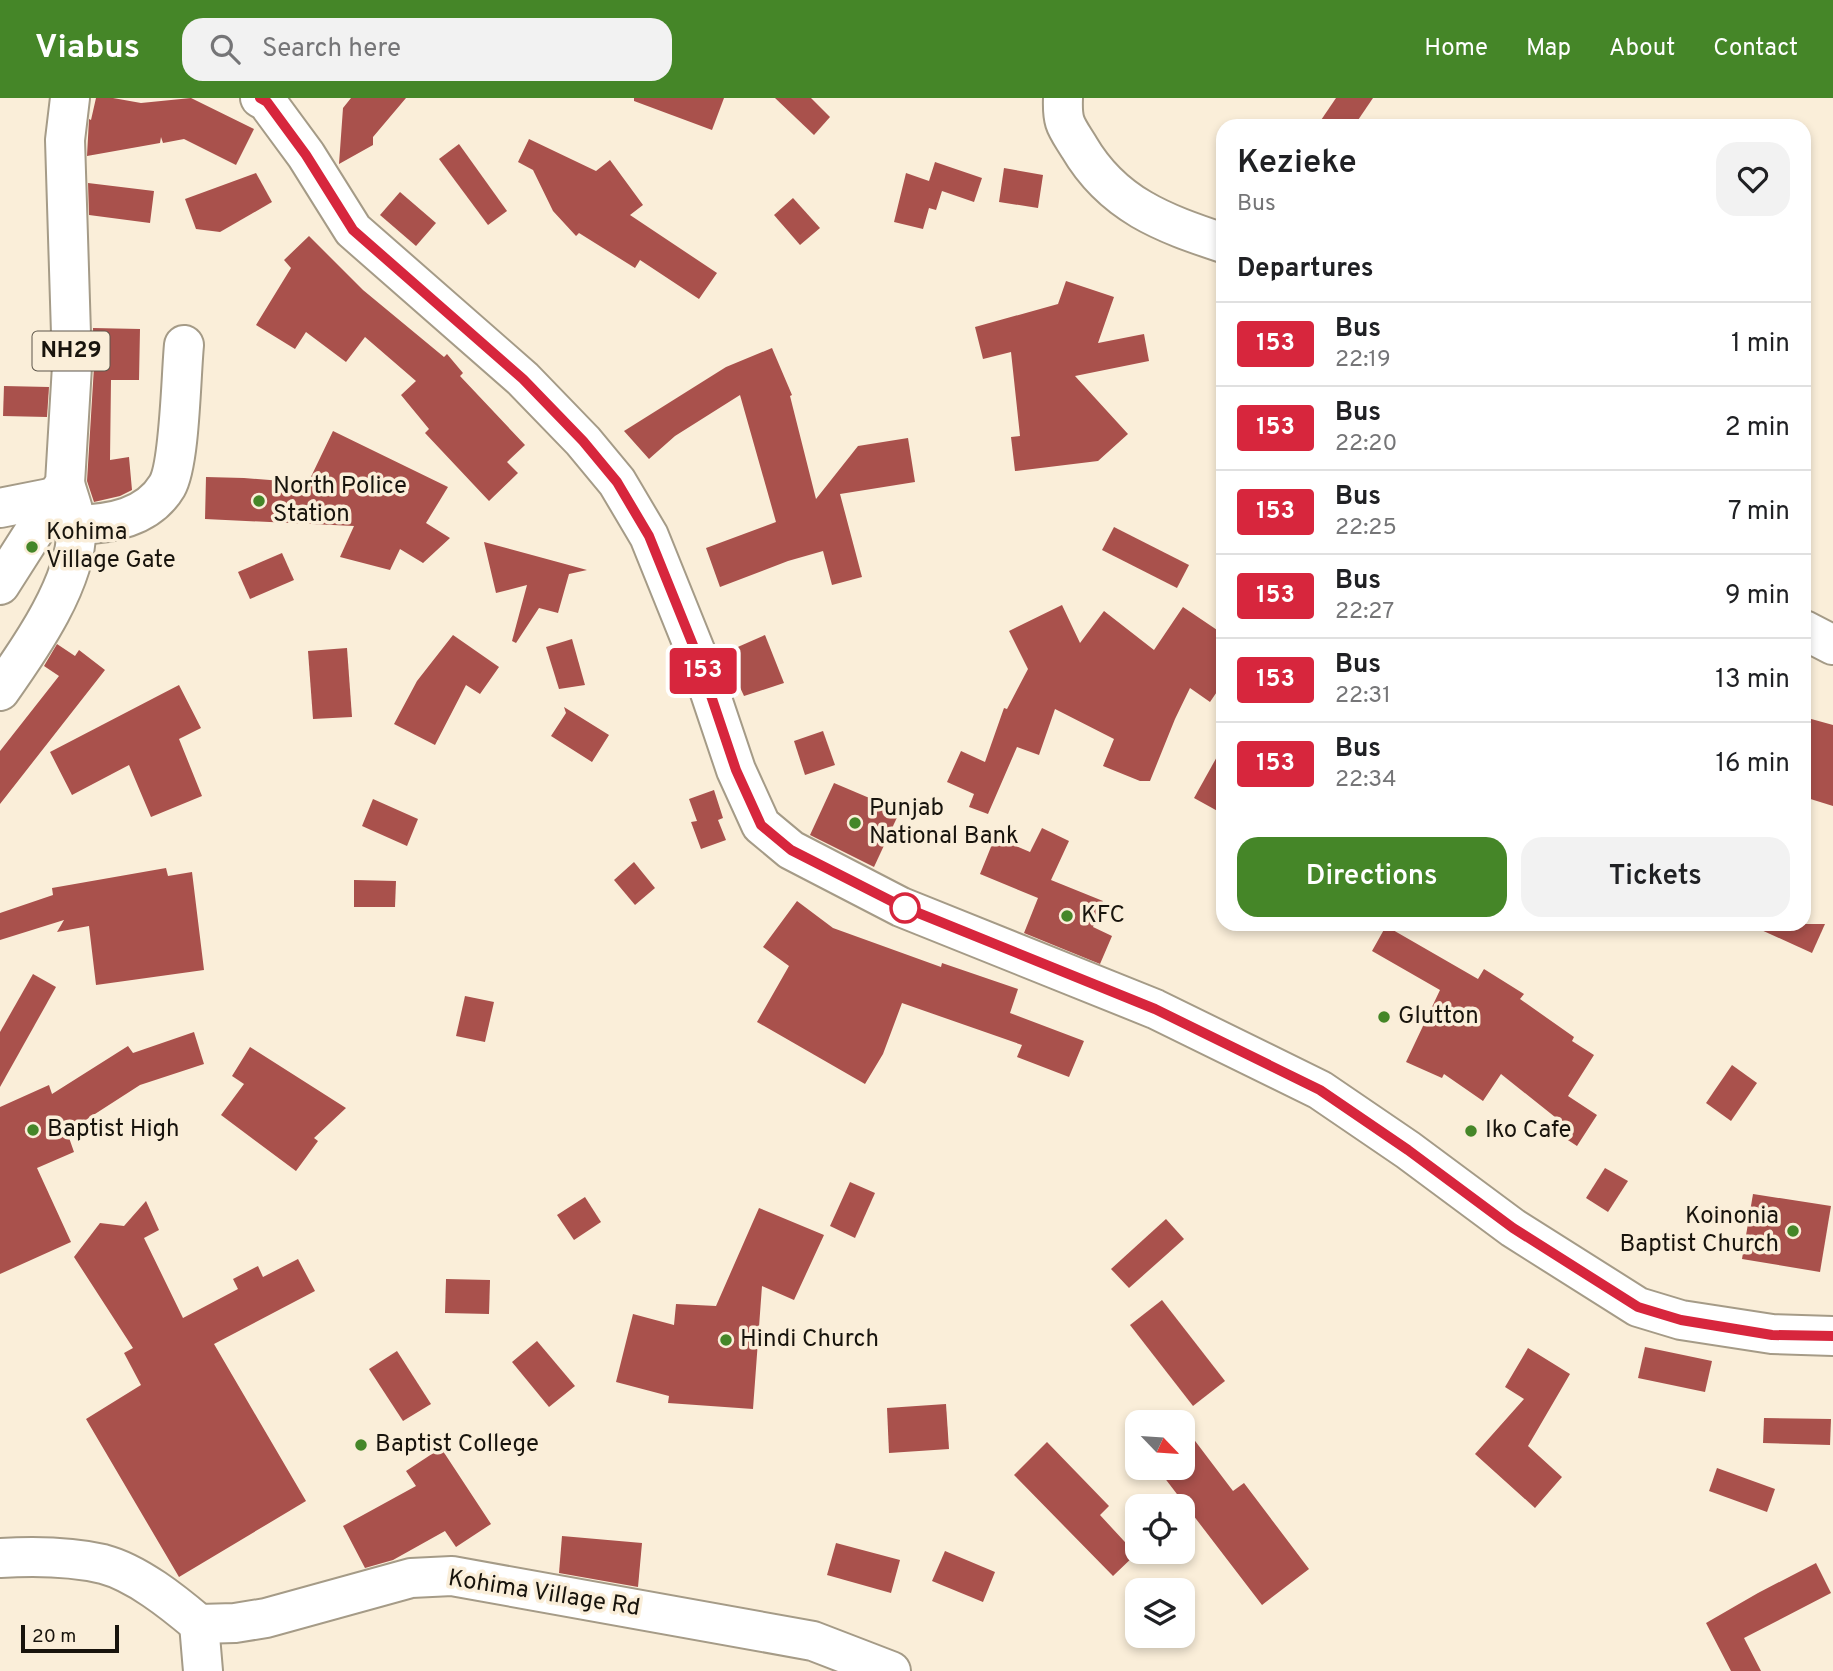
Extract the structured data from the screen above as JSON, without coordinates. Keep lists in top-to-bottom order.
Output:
{
  "streets": {
    "main road": ["NH29", "Kohima Village Rd"]
  },
  "places": [
    "North Police Station",
    "Kohima Village Gate",
    "Punjab National Bank",
    "KFC",
    "Glutton",
    "Baptist High",
    "Iko Cafe",
    "Koinonia Baptist Church",
    "Hindi Church",
    "Baptist College"
  ],
  "lines": ["bus line 153"],
  "scale_bar": "20 m",
  "north": "bottom right",
  "page": {
    "header": "Viabus",
    "search": "Search here",
    "nav": [
      "Home",
      "Map",
      "About",
      "Contact"
    ],
    "on_map": "153",
    "heading": [
      ["Kezieke", "Bus"],
      "Departures"
    ],
    "list": [
      {
        "mark": "153",
        "name": "Bus",
        "note": "22:19",
        "value": "1 min"
      },
      {
        "mark": "153",
        "name": "Bus",
        "note": "22:20",
        "value": "2 min"
      },
      {
        "mark": "153",
        "name": "Bus",
        "note": "22:25",
        "value": "7 min"
      },
      {
        "mark": "153",
        "name": "Bus",
        "note": "22:27",
        "value": "9 min"
      },
      {
        "mark": "153",
        "name": "Bus",
        "note": "22:31",
        "value": "13 min"
      },
      {
        "mark": "153",
        "name": "Bus",
        "note": "22:34",
        "value": "16 min"
      }
    ],
    "buttons": ["Directions", "Tickets"],
    "scale": "20 m"
  }
}
